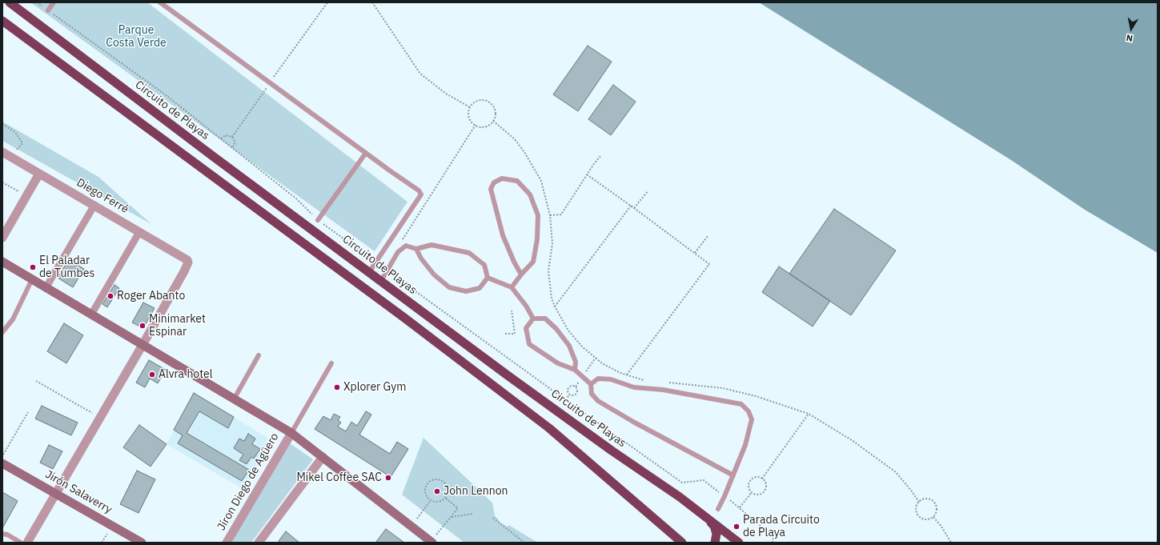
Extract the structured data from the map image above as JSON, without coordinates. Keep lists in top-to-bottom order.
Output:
{
  "streets": {
    "highway": ["Circuito de Playas"],
    "main road": ["Jirón Salaverry"],
    "street": ["Diego Ferré", "Jíron Diego de Agüero"]
  },
  "parks": ["Parque Costa Verde"],
  "places": [
    "El Paladar de Tumbes",
    "Roger Abanto",
    "Minimarket Espinar",
    "Alvra hotel",
    "Xplorer Gym",
    "Mikel Coffee SAC",
    "John Lennon",
    "Parada Circuito de Playa"
  ],
  "north": "bottom"
}
